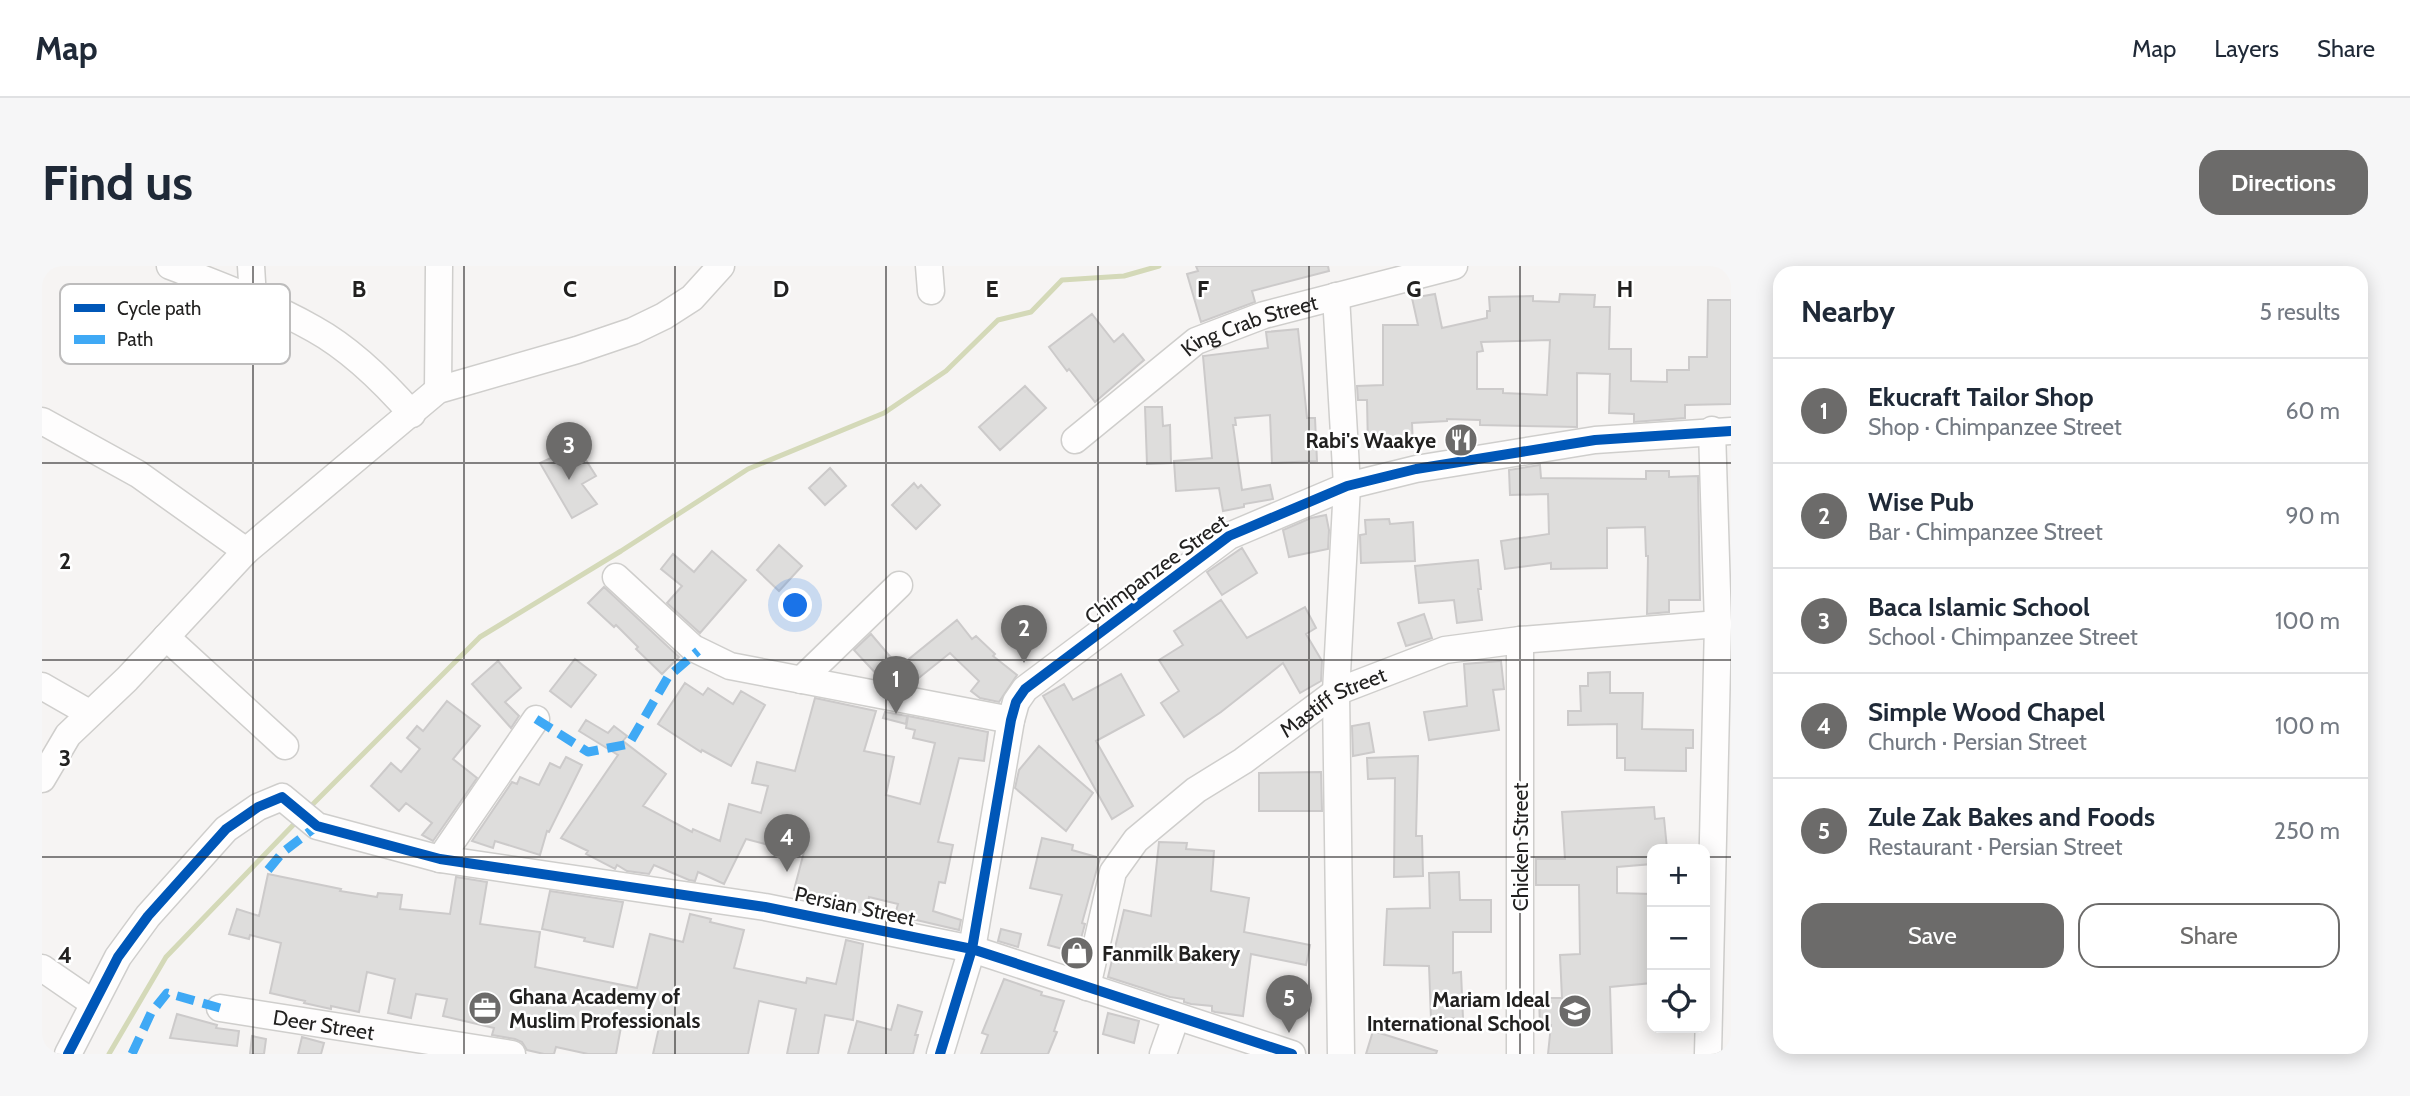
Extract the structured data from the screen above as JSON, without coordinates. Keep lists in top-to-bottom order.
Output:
{
  "streets": {
    "street": [
      "King Crab Street",
      "Chimpanzee Street",
      "Mastiff Street",
      "Chicken Street",
      "Persian Street",
      "Deer Street"
    ]
  },
  "crossings": [
    ["Chimpanzee Street", "Persian Street"],
    ["Mastiff Street", "Chicken Street"],
    ["Mastiff Street", "Persian Street"]
  ],
  "places": {
    "restaurant": ["Rabi's Waakye"],
    "shop": ["Fanmilk Bakery"],
    "office": ["Ghana Academy of Muslim Professionals"],
    "school or university": ["Mariam Ideal International School"]
  },
  "legend": ["Cycle path", "Path"],
  "page": {
    "header": "Map",
    "nav": ["Map", "Layers", "Share"],
    "buttons": [
      "Directions",
      ["Save", "Share"]
    ],
    "title": "Find us",
    "heading": ["Nearby", "5 results"],
    "list": [
      {
        "mark": "1",
        "name": "Ekucraft Tailor Shop",
        "note": "Shop · Chimpanzee Street",
        "value": "60 m"
      },
      {
        "mark": "2",
        "name": "Wise Pub",
        "note": "Bar · Chimpanzee Street",
        "value": "90 m"
      },
      {
        "mark": "3",
        "name": "Baca Islamic School",
        "note": "School · Chimpanzee Street",
        "value": "100 m"
      },
      {
        "mark": "4",
        "name": "Simple Wood Chapel",
        "note": "Church · Persian Street",
        "value": "100 m"
      },
      {
        "mark": "5",
        "name": "Zule Zak Bakes and Foods",
        "note": "Restaurant · Persian Street",
        "value": "250 m"
      }
    ],
    "pins": [
      "3",
      "2",
      "1",
      "4",
      "5"
    ],
    "map_buttons": ["+", "−"]
  },
  "grid": {
    "columns": [
      "B",
      "C",
      "D",
      "E",
      "F",
      "G",
      "H"
    ],
    "rows": ["2", "3", "4"]
  }
}
